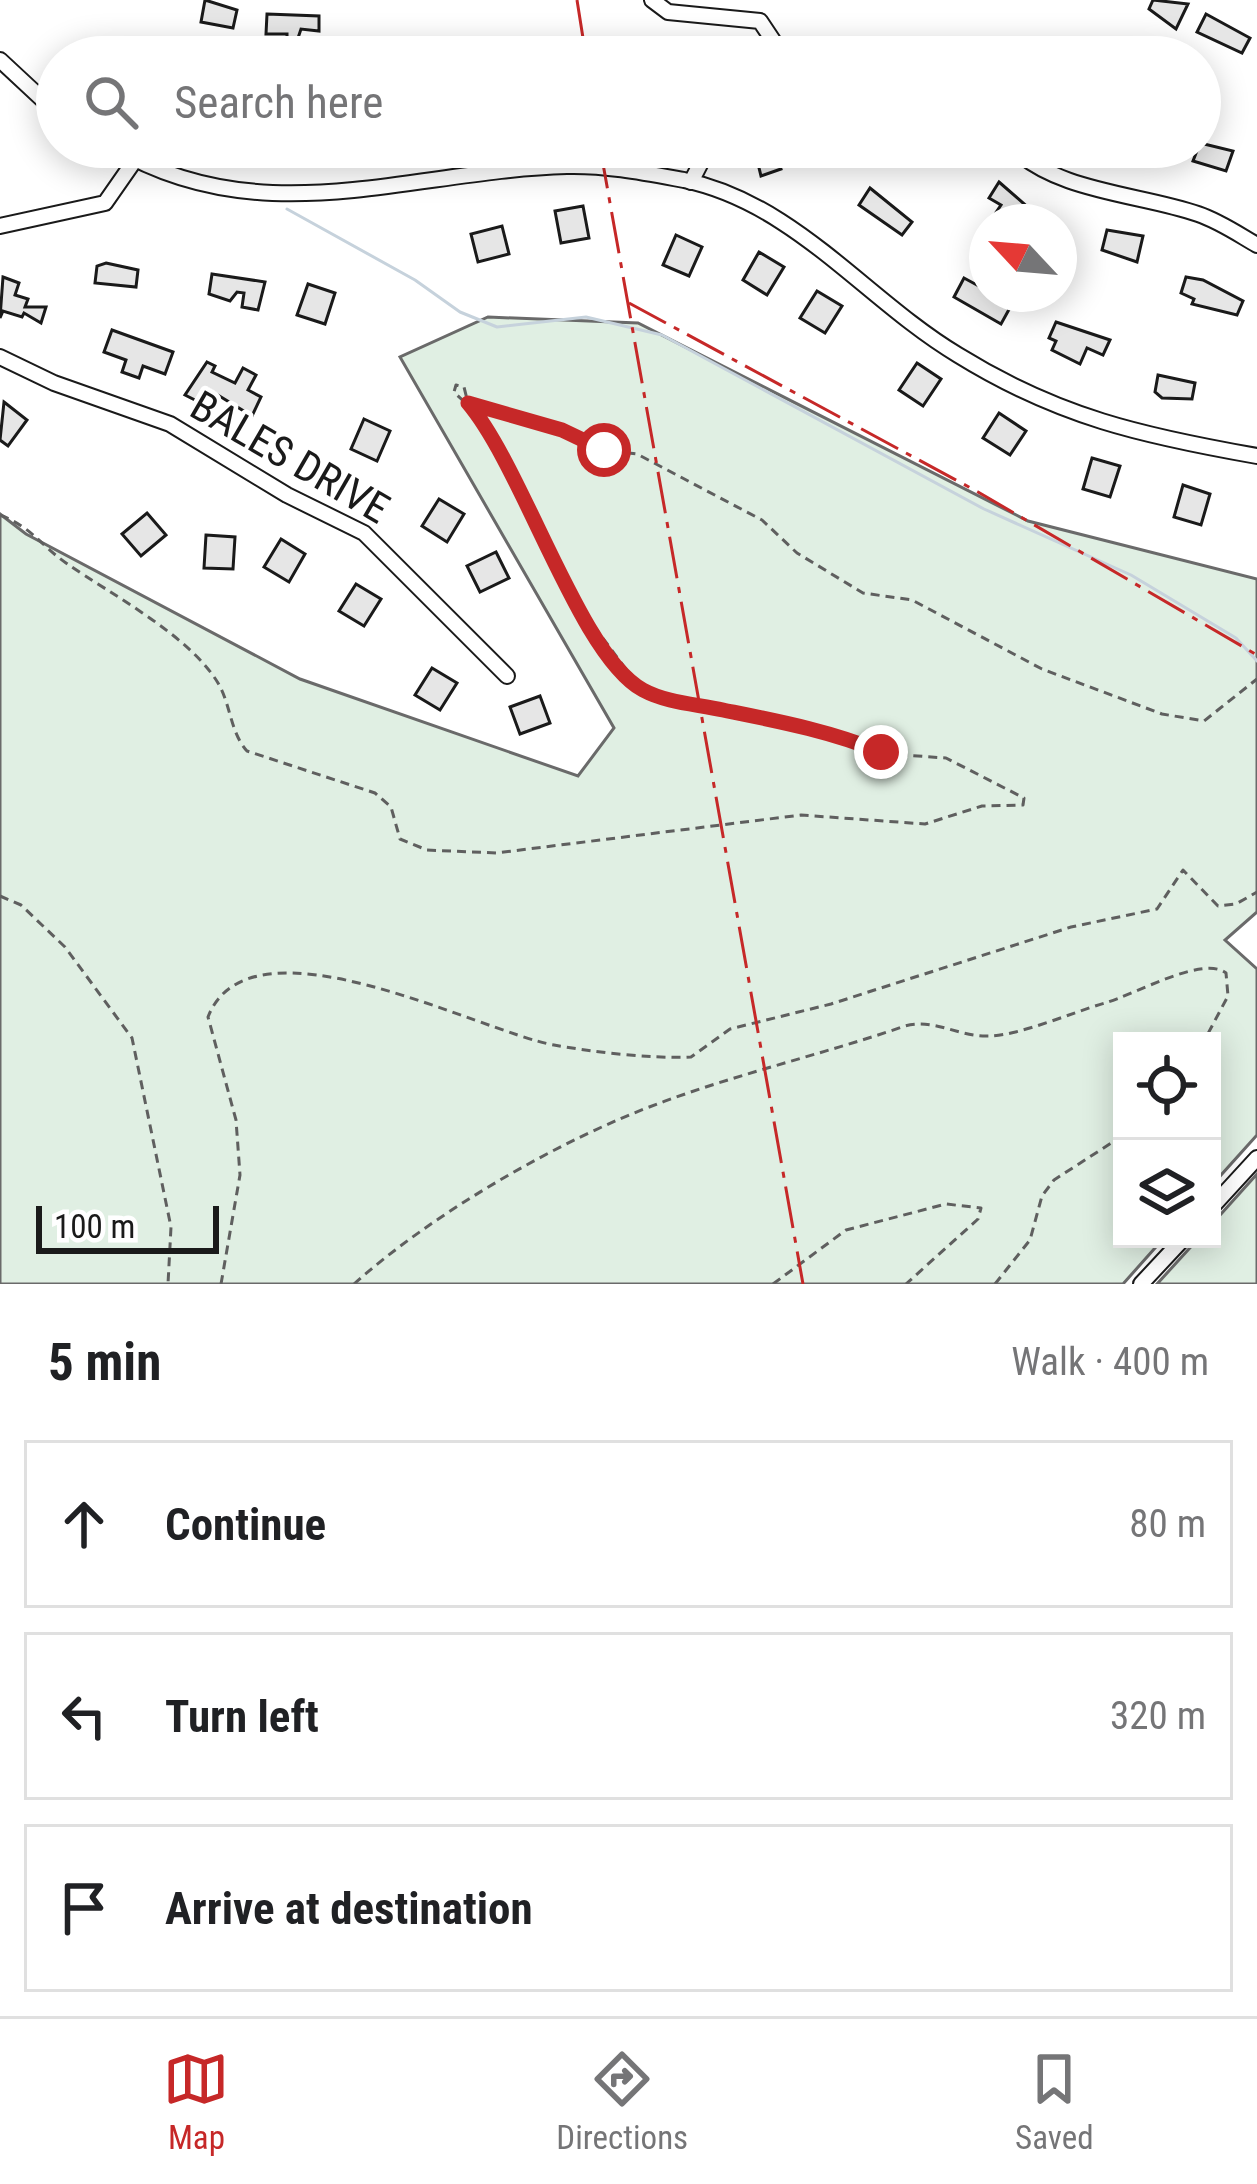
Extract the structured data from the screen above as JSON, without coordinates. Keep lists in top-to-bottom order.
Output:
{
  "streets": {
    "street": ["BALES DRIVE"]
  },
  "scale_bar": "100 m",
  "north": "top left",
  "page": {
    "search": "Search here",
    "scale": "100 m",
    "heading": ["5 min", "Walk · 400 m"],
    "list": [
      ["Continue", "80 m"],
      ["Turn left", "320 m"],
      "Arrive at destination"
    ],
    "nav": ["Map", "Directions", "Saved"]
  }
}
